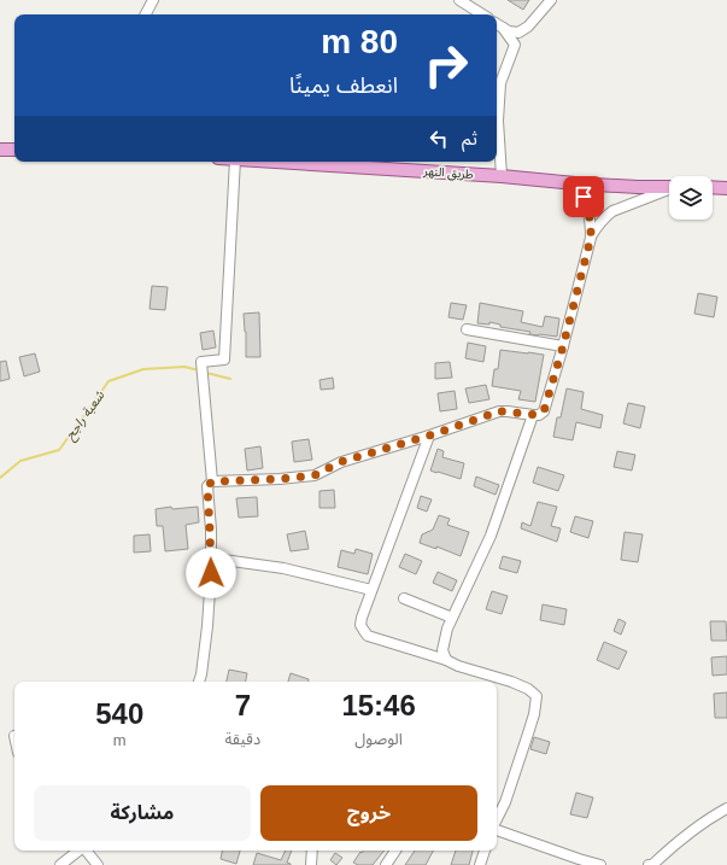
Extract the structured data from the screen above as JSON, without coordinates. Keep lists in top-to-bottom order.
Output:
{
  "streets": {
    "main road": ["طريق النهر"]
  },
  "water": ["شعبة راجح"],
  "page": {
    "turn": ["80 m", "انعطف يمينًا"],
    "then": "ثم",
    "eta": [
      "15:46",
      "الوصول",
      "7",
      "دقيقة",
      "540",
      "m"
    ],
    "buttons": ["خروج", "مشاركة"]
  }
}
